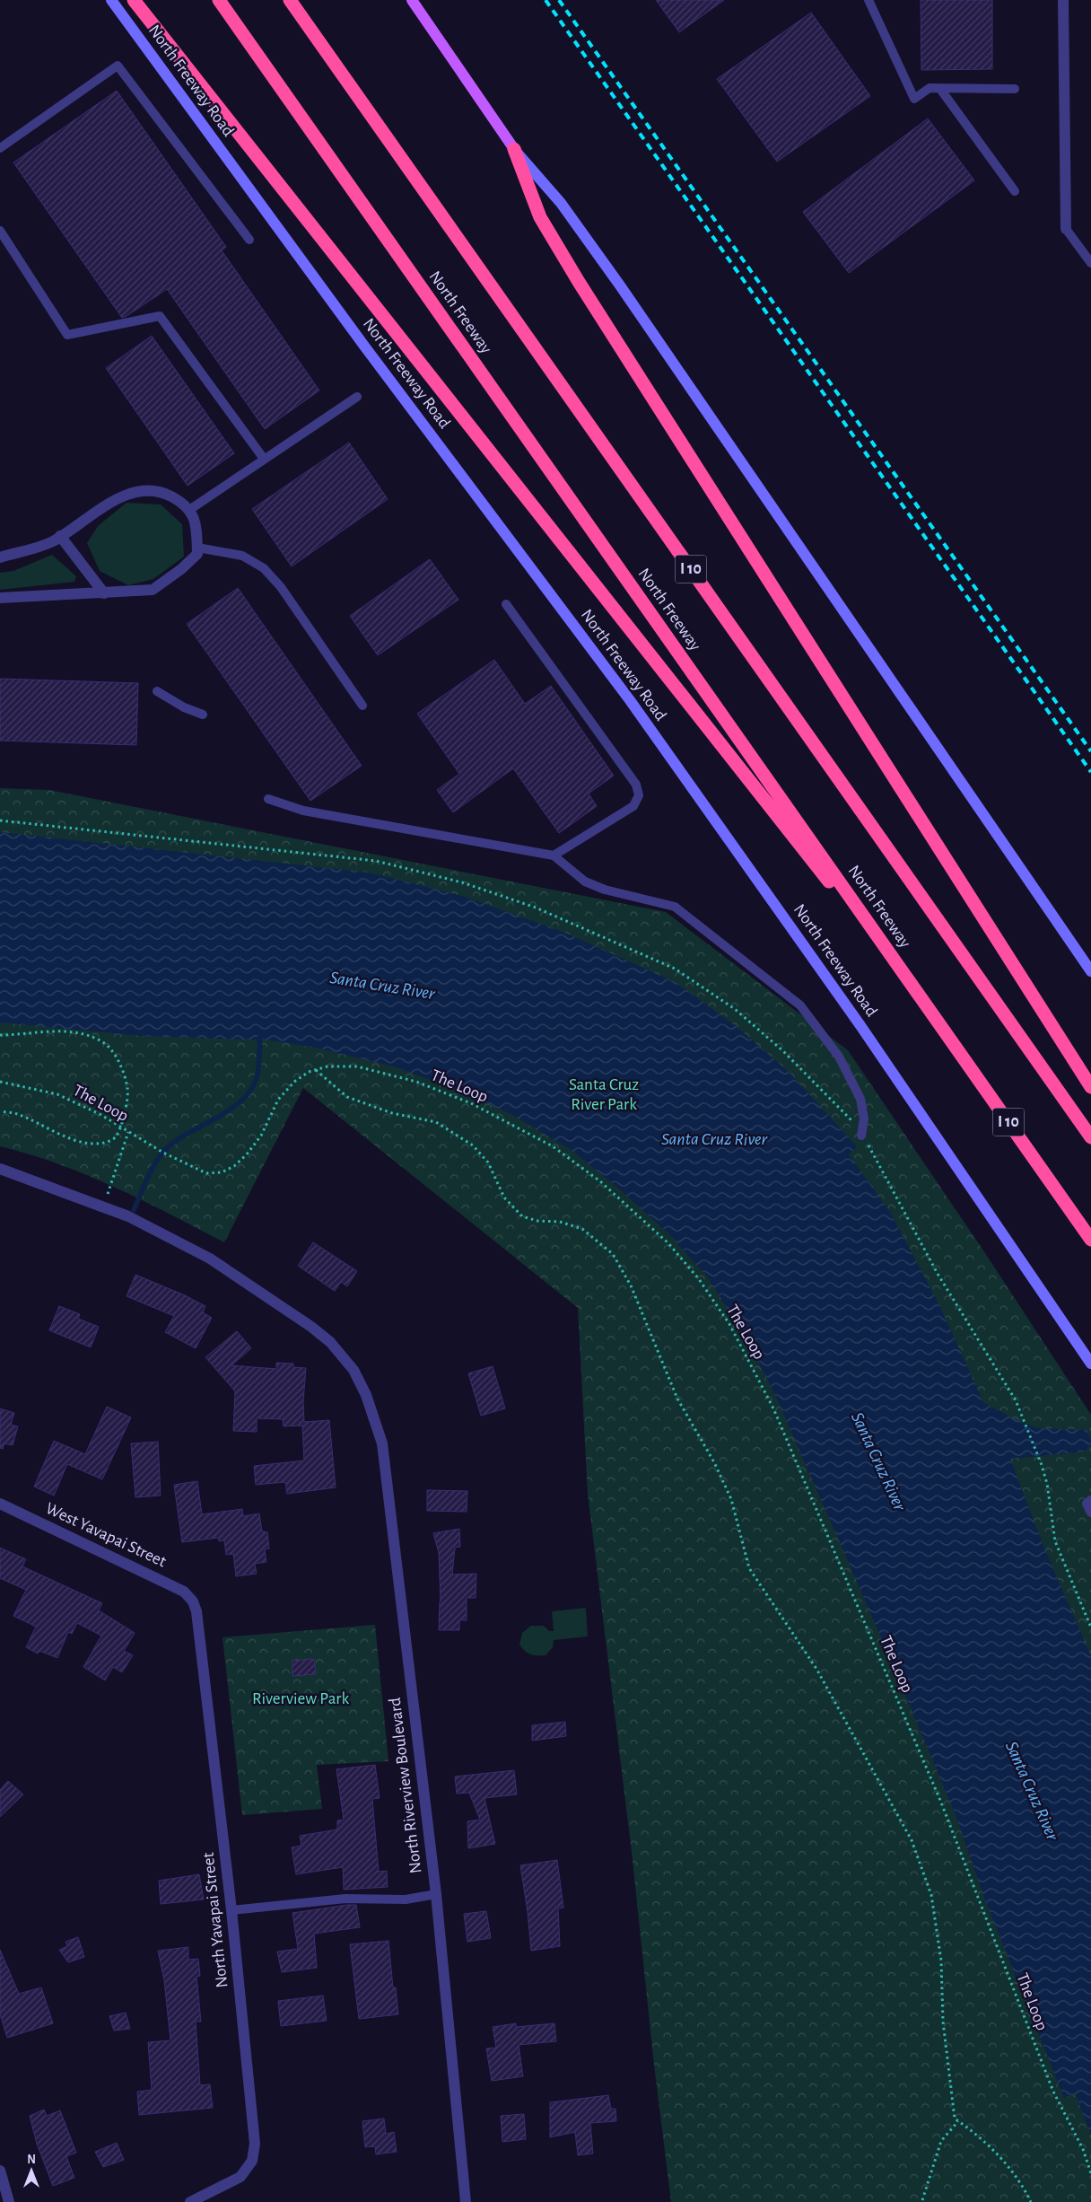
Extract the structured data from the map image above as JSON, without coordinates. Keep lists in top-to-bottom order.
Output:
{
  "streets": {
    "highway": ["North Freeway", "I 10"],
    "main road": ["North Freeway Road"],
    "street": ["West Yavapai Street", "North Riverview Boulevard", "North Yavapai Street"],
    "path": ["The Loop"]
  },
  "crossings": [
    ["West Yavapai Street", "North Yavapai Street"]
  ],
  "water": ["Santa Cruz River"],
  "parks": ["Santa Cruz River Park", "Riverview Park"],
  "north": "top"
}
